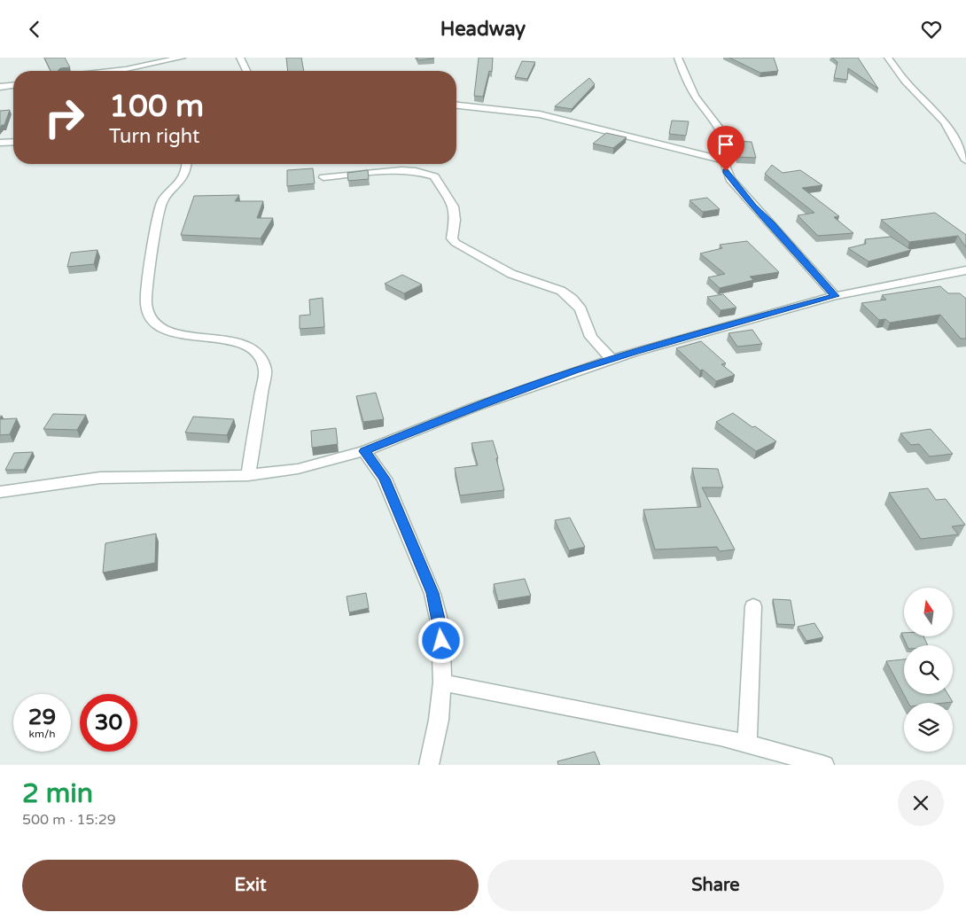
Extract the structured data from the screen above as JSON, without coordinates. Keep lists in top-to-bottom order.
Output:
{
  "north": "top",
  "page": {
    "header": "Headway",
    "turn": ["100 m", "Turn right"],
    "speed": "29 km/h",
    "limit": "30",
    "heading": ["2 min", "500 m · 15:29"],
    "buttons": ["Exit", "Share"]
  }
}
